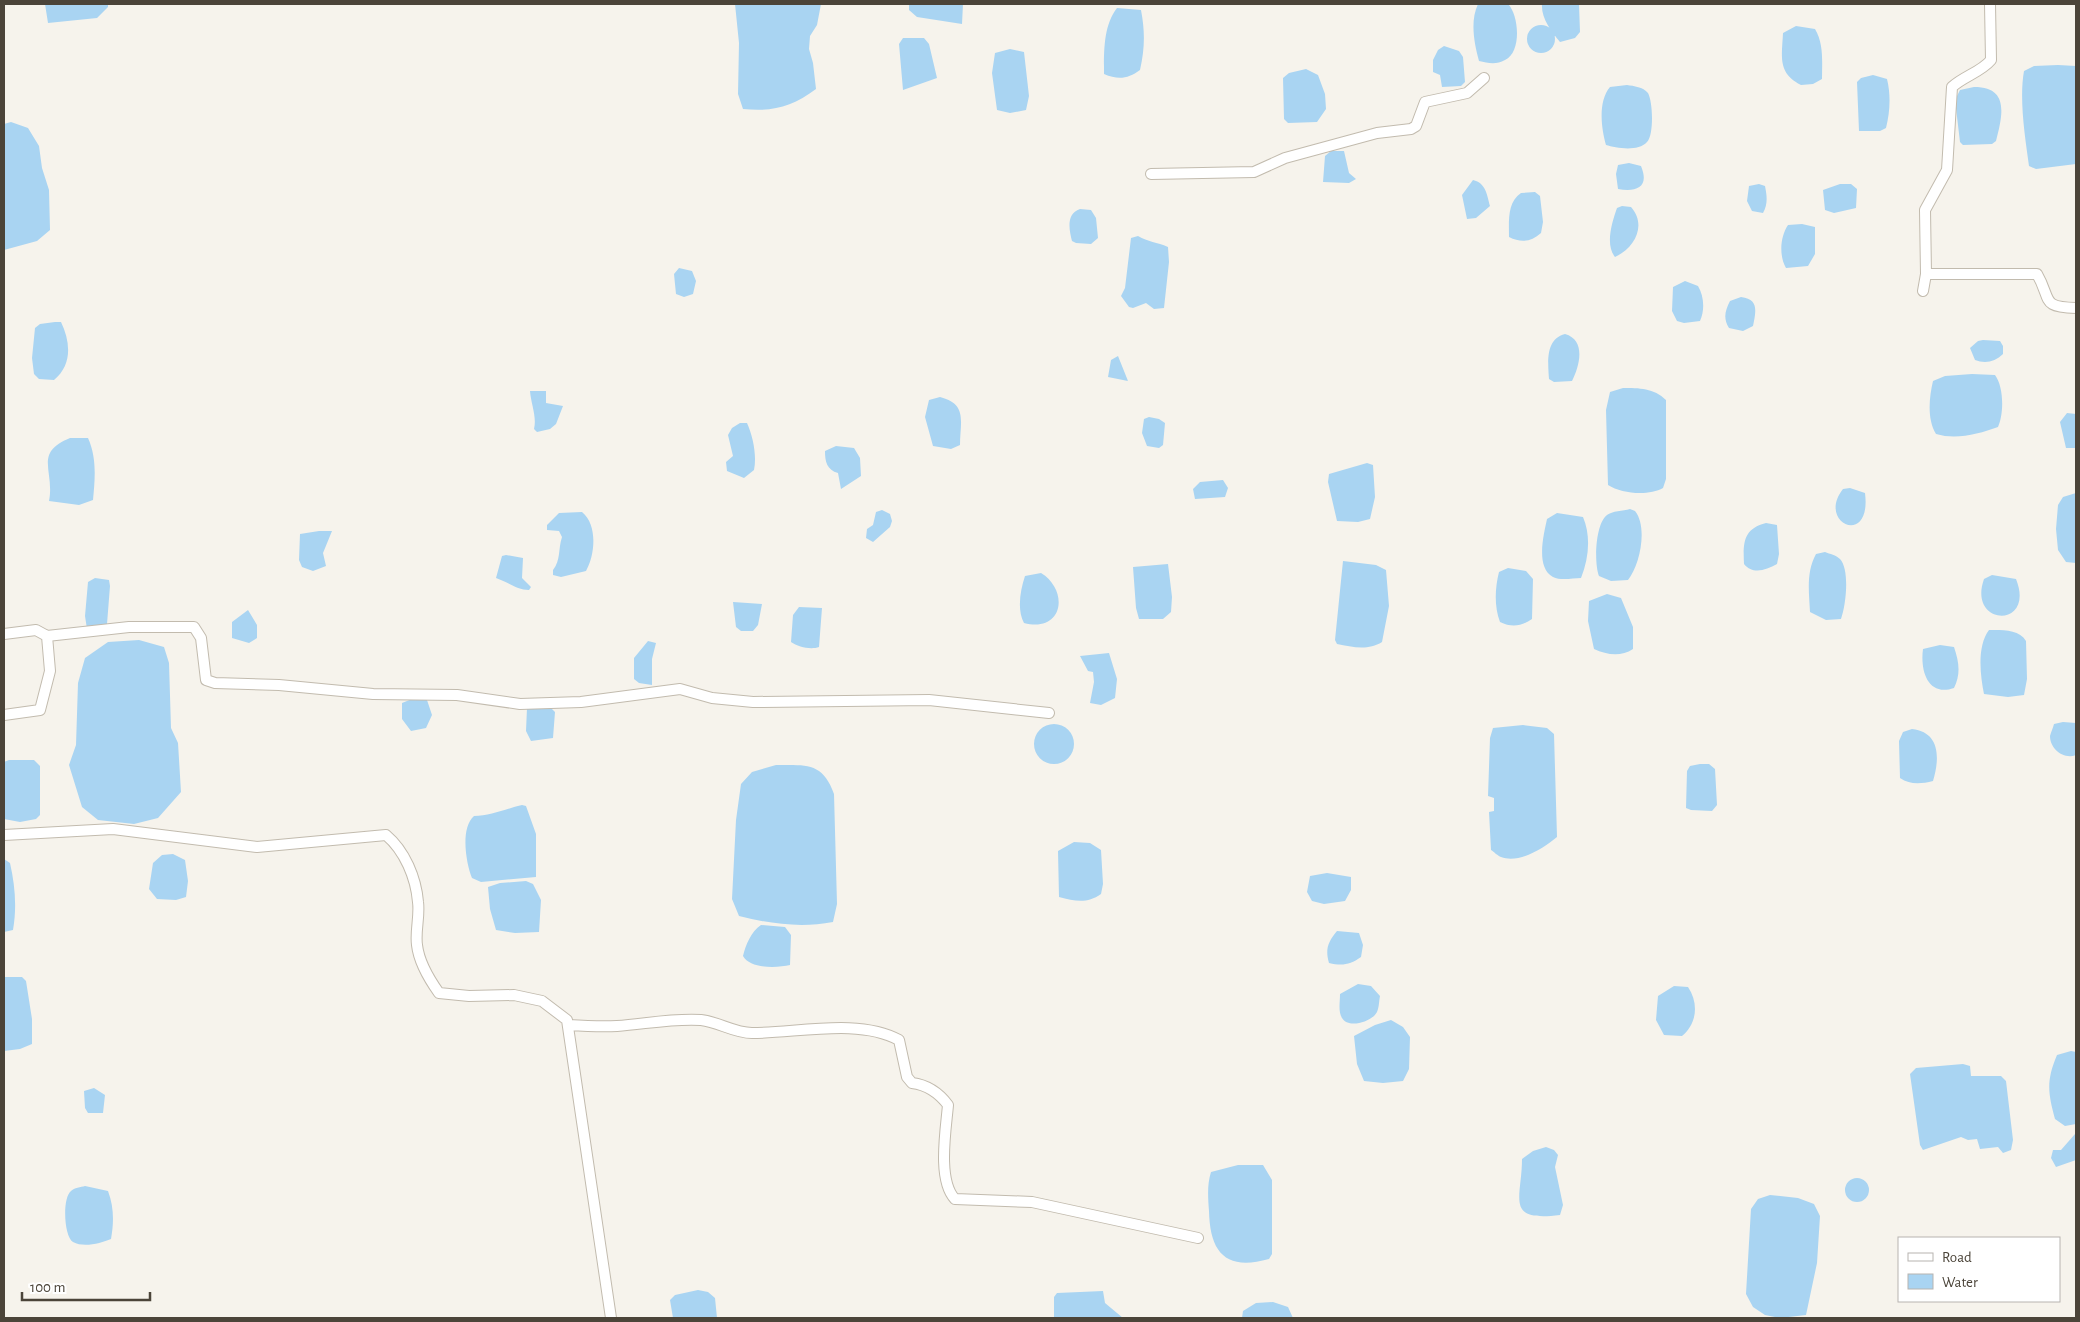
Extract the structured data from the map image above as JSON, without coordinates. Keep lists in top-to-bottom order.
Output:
{
  "legend": ["Road", "Water"],
  "scale_bar": "100 m"
}
